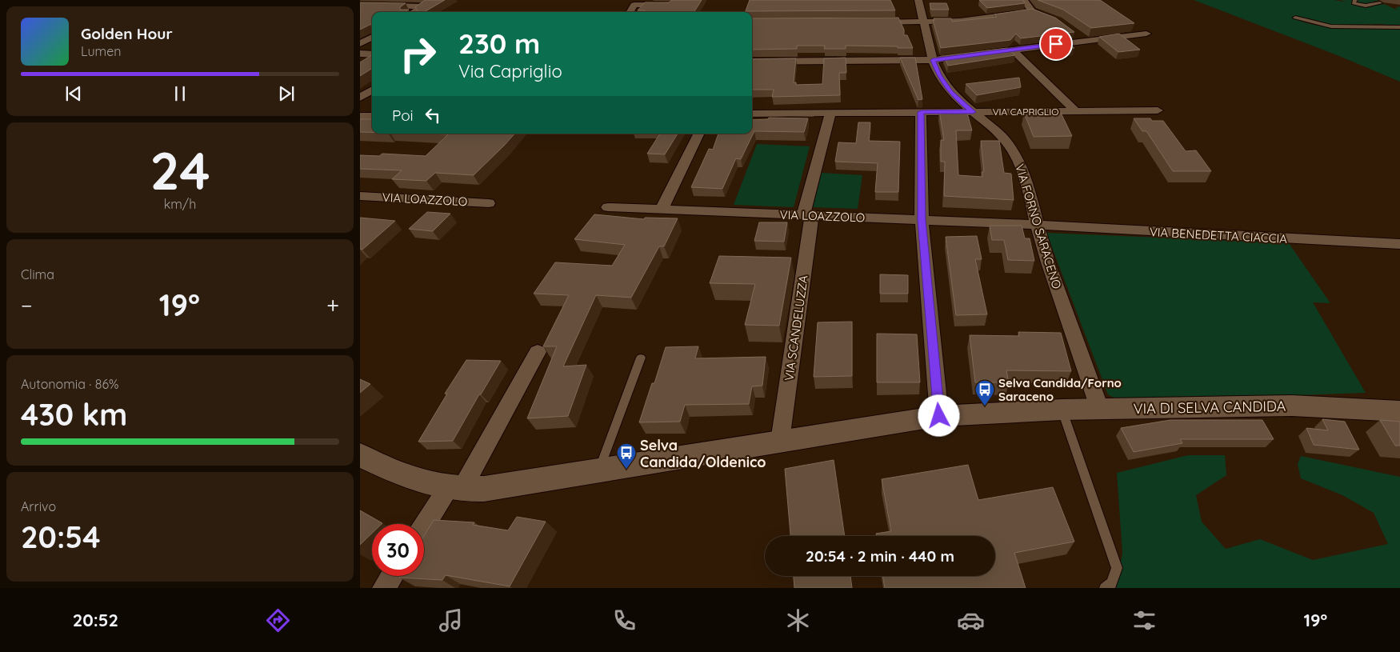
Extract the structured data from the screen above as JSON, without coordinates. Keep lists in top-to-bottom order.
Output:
{
  "streets": {
    "street": [
      "VIA CAPRIGLIO",
      "VIA LOAZZOLO",
      "VIA FORNO SARACENO",
      "VIA BENEDETTA CIACCIA",
      "VIA SCANDELUZZA",
      "VIA DI SELVA CANDIDA"
    ]
  },
  "crossings": [
    ["VIA CAPRIGLIO", "VIA FORNO SARACENO"],
    ["VIA CAPRIGLIO", "VIA SCANDELUZZA"],
    ["VIA LOAZZOLO", "VIA FORNO SARACENO"],
    ["VIA LOAZZOLO", "VIA BENEDETTA CIACCIA"],
    ["VIA LOAZZOLO", "VIA SCANDELUZZA"],
    ["VIA FORNO SARACENO", "VIA BENEDETTA CIACCIA"],
    ["VIA FORNO SARACENO", "VIA DI SELVA CANDIDA"],
    ["VIA SCANDELUZZA", "VIA DI SELVA CANDIDA"]
  ],
  "places": {
    "bus stop": ["Selva Candida/Forno Saraceno", "Selva Candida/Oldenico"]
  },
  "page": {
    "turn": ["230 m", "Via Capriglio"],
    "song": ["Golden Hour", "Lumen"],
    "then": "Poi",
    "tile": [
      ["24", "km/h"],
      "Clima",
      ["Autonomia · 86%", "430 km"],
      ["Arrivo", "20:54"]
    ],
    "heat": ["−", "19°", "+"],
    "limit": "30",
    "trip": "20:54 · 2 min · 440 m",
    "tabs": ["20:52", "19°"]
  }
}
